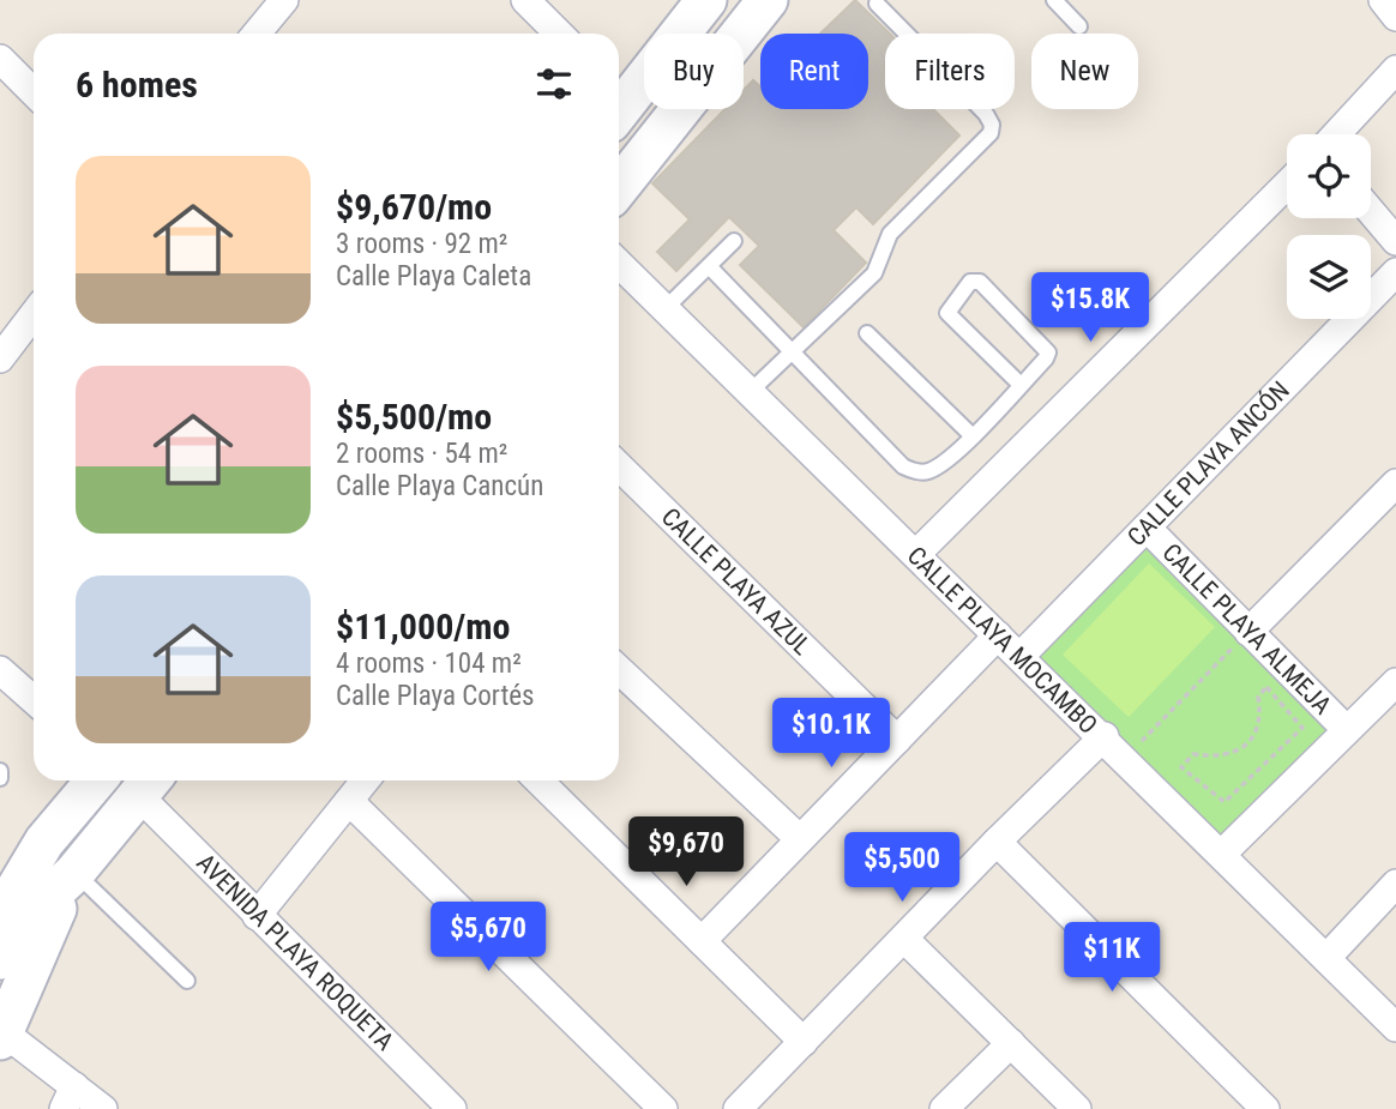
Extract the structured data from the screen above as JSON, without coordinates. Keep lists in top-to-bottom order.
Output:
{
  "streets": {
    "street": [
      "CALLE PLAYA ANCÓN",
      "CALLE PLAYA AZUL",
      "CALLE PLAYA ALMEJA",
      "CALLE PLAYA MOCAMBO",
      "AVENIDA PLAYA ROQUETA"
    ]
  },
  "crossings": [
    ["CALLE PLAYA ANCÓN", "CALLE PLAYA ALMEJA"],
    ["CALLE PLAYA ANCÓN", "CALLE PLAYA MOCAMBO"]
  ],
  "page": {
    "chip": [
      "Buy",
      "Rent",
      "Filters",
      "New"
    ],
    "heading": "6 homes",
    "list": [
      {
        "name": "$9,670/mo",
        "note": "3 rooms · 92 m² · Calle Playa Caleta"
      },
      {
        "name": "$5,500/mo",
        "note": "2 rooms · 54 m² · Calle Playa Cancún"
      },
      {
        "name": "$11,000/mo",
        "note": "4 rooms · 104 m² · Calle Playa Cortés"
      }
    ],
    "price": [
      "$15.8K",
      "$10.1K",
      "$9,670",
      "$5,500",
      "$5,670",
      "$11K"
    ]
  }
}
